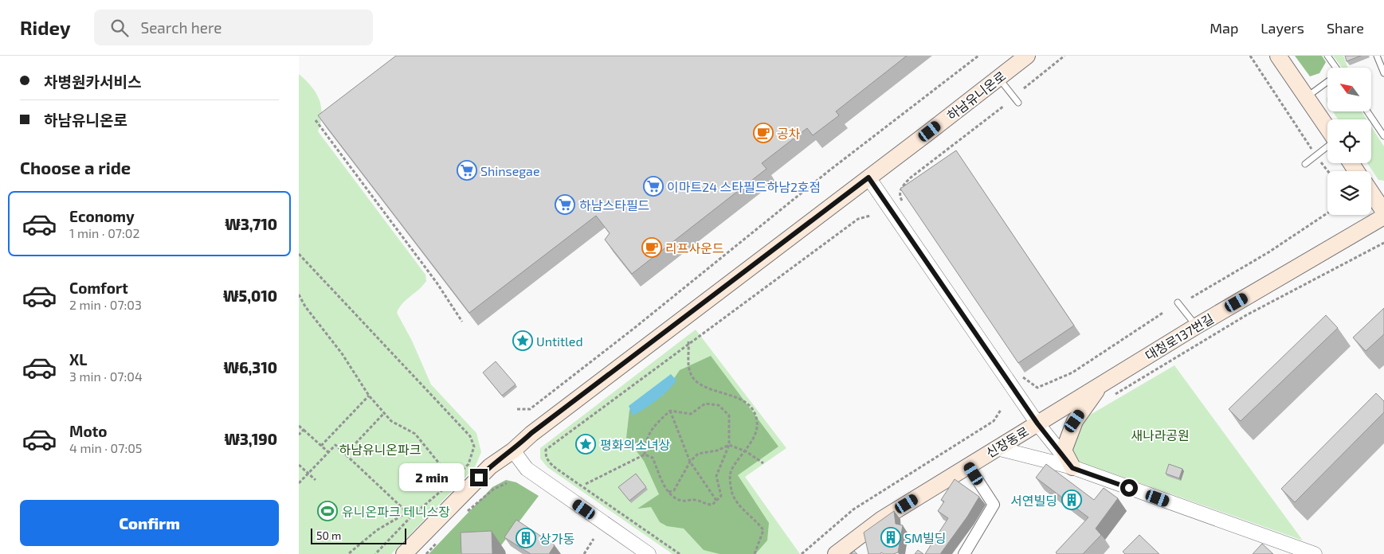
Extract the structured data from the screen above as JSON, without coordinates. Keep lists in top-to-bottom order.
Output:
{
  "streets": {
    "main road": ["하남유니온로", "대청로137번길", "신장동로"]
  },
  "crossings": [
    ["대청로137번길", "신장동로"]
  ],
  "parks": ["새나라공원", "하남유니온파크"],
  "places": {
    "cafe": ["공차", "리프사운드"],
    "supermarket": ["Shinsegae", "이마트24 스타필드하남2호점", "하남스타필드"],
    "place": ["Untitled", "평화의소녀상"],
    "building": ["서연빌딩", "SM빌딩", "상가동"],
    "sports": ["유니온파크 테니스장"]
  },
  "scale_bar": "50 m",
  "north": "top left",
  "page": {
    "header": "Ridey",
    "search": "Search here",
    "nav": ["Map", "Layers", "Share"],
    "banner": ["차병원카서비스", "하남유니온로"],
    "heading": "Choose a ride",
    "list": [
      {
        "name": "Economy",
        "note": "1 min · 07:02",
        "value": "₩3,710"
      },
      {
        "name": "Comfort",
        "note": "2 min · 07:03",
        "value": "₩5,010"
      },
      {
        "name": "XL",
        "note": "3 min · 07:04",
        "value": "₩6,310"
      },
      {
        "name": "Moto",
        "note": "4 min · 07:05",
        "value": "₩3,190"
      }
    ],
    "bubble": "2 min",
    "buttons": "Confirm",
    "scale": "50 m"
  }
}
